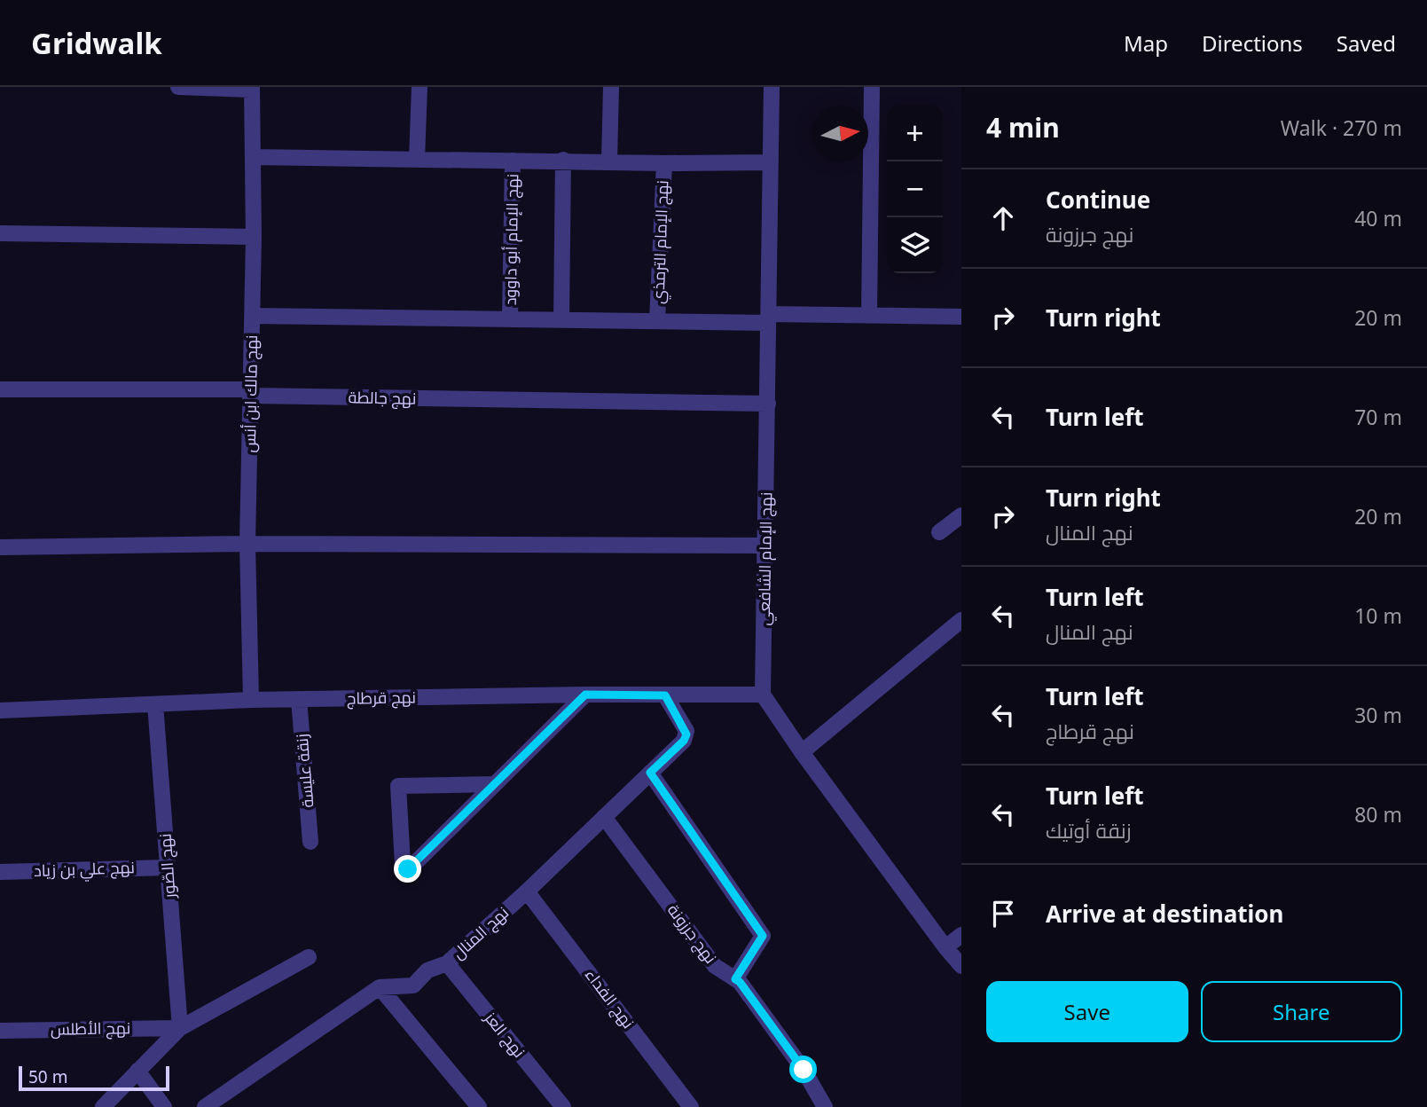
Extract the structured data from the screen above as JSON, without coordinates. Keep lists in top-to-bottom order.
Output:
{
  "streets": {
    "street": [
      "نهج الإمام أبو داوود",
      "نهج الإمام الترمذي",
      "نهج مالك ابن أنس",
      "نهج جالطة",
      "نهج الإمام الشافعي",
      "نهج قرطاج",
      "زنقة عليسة",
      "نهج الصّور",
      "نهج علي بن زياد",
      "نهج المنال",
      "نهج جرزونة",
      "نهج الفداء",
      "نهج الأطلس",
      "نهج العز"
    ]
  },
  "crossings": [
    ["نهج مالك ابن أنس", "نهج جالطة"],
    ["نهج مالك ابن أنس", "نهج قرطاج"],
    ["نهج جالطة", "نهج الإمام الشافعي"],
    ["نهج الإمام الشافعي", "نهج قرطاج"],
    ["نهج قرطاج", "زنقة عليسة"],
    ["نهج قرطاج", "نهج الصّور"],
    ["نهج قرطاج", "نهج المنال"],
    ["نهج الصّور", "نهج علي بن زياد"],
    ["نهج الصّور", "نهج الأطلس"],
    ["نهج المنال", "نهج جرزونة"],
    ["نهج المنال", "نهج الفداء"],
    ["نهج المنال", "نهج العز"]
  ],
  "scale_bar": "50 m",
  "north": "right",
  "page": {
    "header": "Gridwalk",
    "nav": ["Map", "Directions", "Saved"],
    "heading": ["4 min", "Walk · 270 m"],
    "map_buttons": ["+", "−"],
    "list": [
      ["Continue", "نهج جرزونة", "40 m"],
      ["Turn right", "20 m"],
      ["Turn left", "70 m"],
      ["Turn right", "نهج المنال", "20 m"],
      ["Turn left", "نهج المنال", "10 m"],
      ["Turn left", "نهج قرطاج", "30 m"],
      ["Turn left", "زنقة أوتيك", "80 m"],
      "Arrive at destination"
    ],
    "buttons": ["Save", "Share"],
    "scale": "50 m"
  }
}
